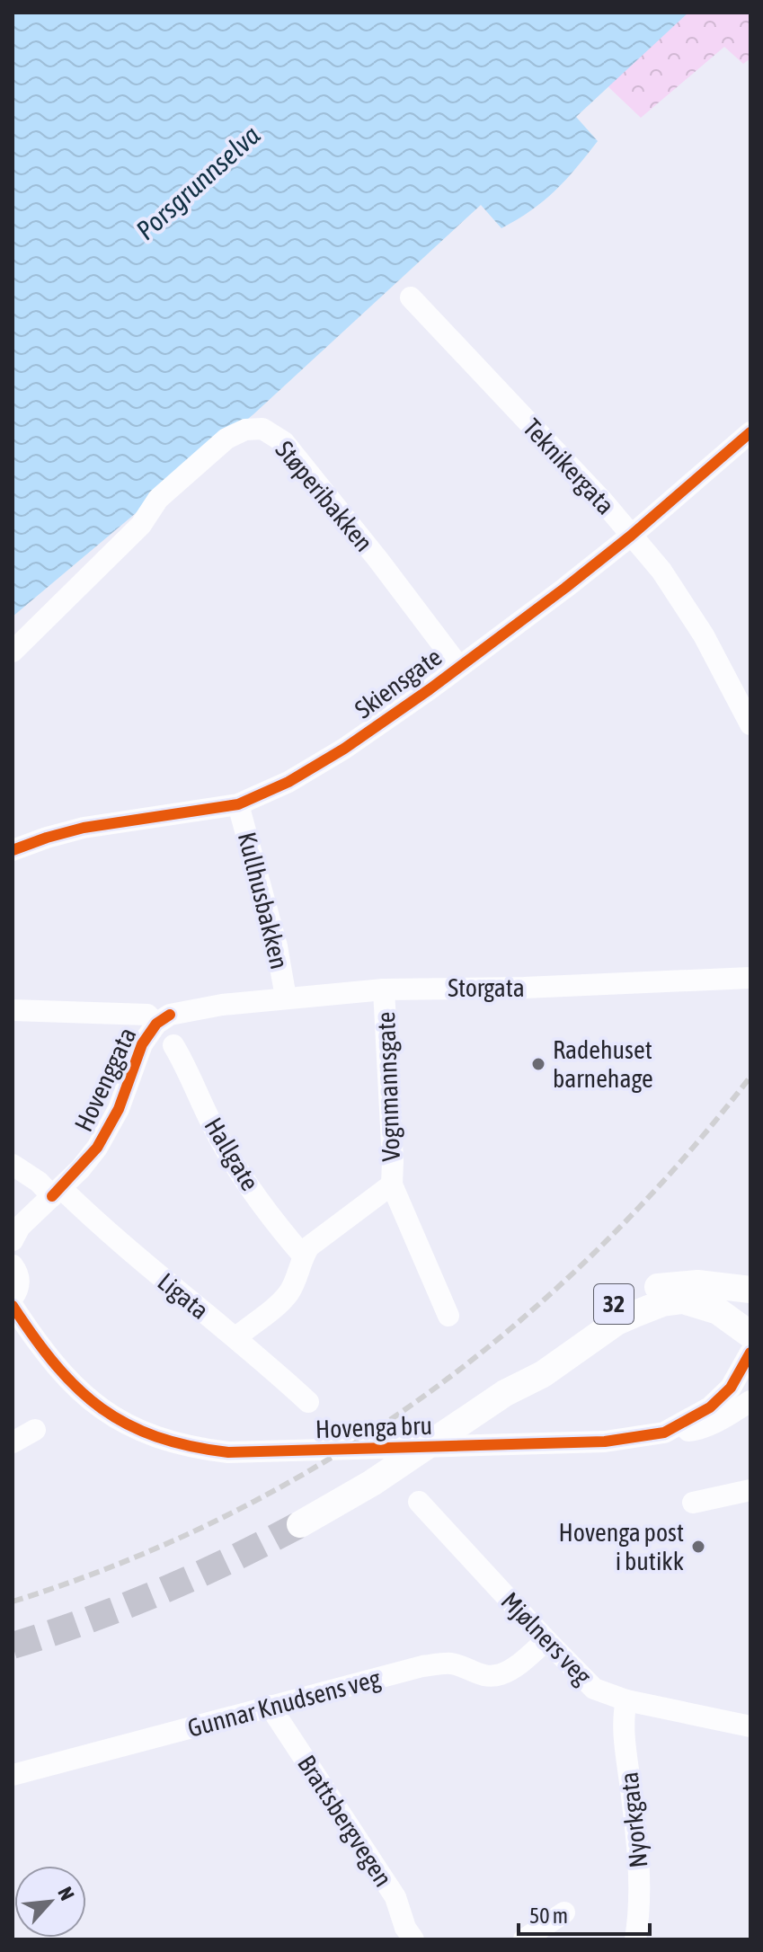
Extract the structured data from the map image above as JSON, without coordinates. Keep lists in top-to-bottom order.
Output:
{
  "streets": {
    "main road": ["32"],
    "street": [
      "Teknikergata",
      "Støperibakken",
      "Skiensgate",
      "Kullhusbakken",
      "Storgata",
      "Hovenggata",
      "Vognmannsgate",
      "Hallgate",
      "Ligata",
      "Hovenga bru",
      "Mjølners veg",
      "Gunnar Knudsens veg",
      "Nyorkgata",
      "Brattsbergvegen"
    ]
  },
  "crossings": [
    ["Teknikergata", "Skiensgate"],
    ["Støperibakken", "Skiensgate"],
    ["Skiensgate", "Kullhusbakken"],
    ["Kullhusbakken", "Storgata"],
    ["Storgata", "Hovenggata"],
    ["Storgata", "Vognmannsgate"],
    ["Hovenggata", "Ligata"],
    ["Vognmannsgate", "Hallgate"],
    ["Vognmannsgate", "Ligata"],
    ["Mjølners veg", "Gunnar Knudsens veg"],
    ["Mjølners veg", "Nyorkgata"],
    ["Gunnar Knudsens veg", "Brattsbergvegen"]
  ],
  "water": ["Porsgrunnselva"],
  "places": ["Radehuset barnehage", "Hovenga post i butikk"],
  "scale_bar": "50 m",
  "north": "top right"
}
